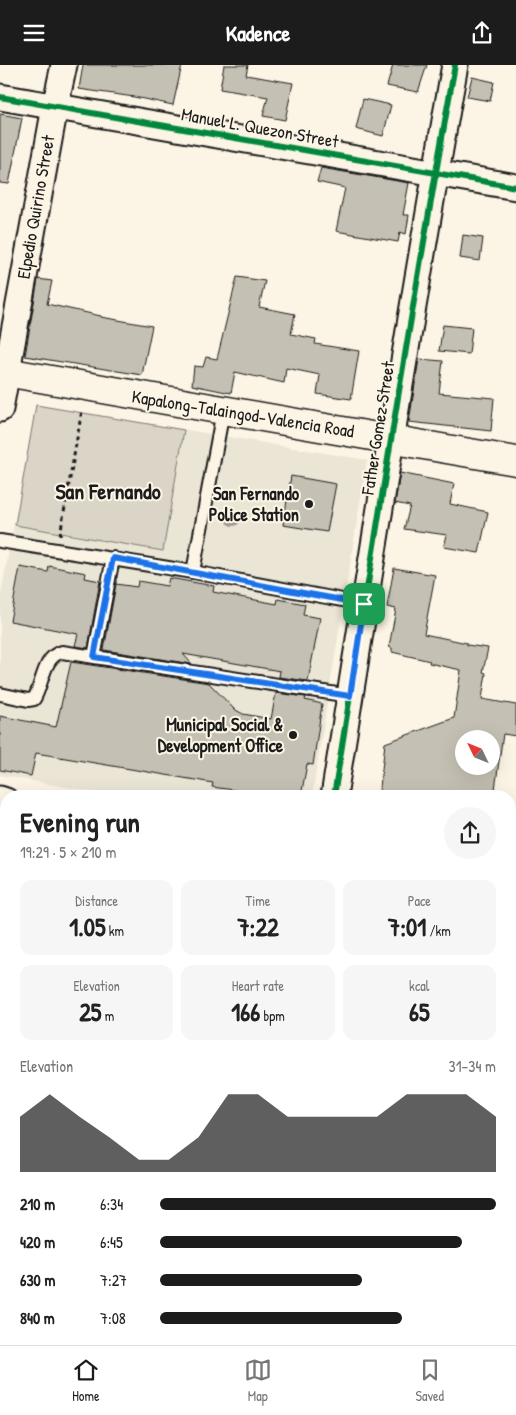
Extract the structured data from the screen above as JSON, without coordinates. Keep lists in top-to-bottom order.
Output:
{
  "streets": {
    "highway": ["Kapalong-Talaingod-Valencia Road"],
    "street": ["Manuel L. Quezon Street", "Elpedio Quirino Street", "Father Gomez Street"]
  },
  "crossings": [
    ["Manuel L. Quezon Street", "Elpedio Quirino Street"],
    ["Manuel L. Quezon Street", "Father Gomez Street"],
    ["Elpedio Quirino Street", "Kapalong-Talaingod-Valencia Road"],
    ["Kapalong-Talaingod-Valencia Road", "Father Gomez Street"]
  ],
  "districts": ["San Fernando"],
  "places": ["San Fernando Police Station", "Municipal Social & Development Office"],
  "north": "top left",
  "page": {
    "header": "Kadence",
    "heading": ["Evening run", "19:29 · 5 × 210 m"],
    "stats": [
      ["Distance", "1.05 km"],
      ["Time", "7:22"],
      ["Pace", "7:01 /km"],
      ["Elevation", "25 m"],
      ["Heart rate", "166 bpm"],
      ["kcal", "65"]
    ],
    "chart": ["Elevation", "31–34 m"],
    "list": [
      {
        "name": "210 m",
        "note": "6:34"
      },
      {
        "name": "420 m",
        "note": "6:45"
      },
      {
        "name": "630 m",
        "note": "7:27"
      },
      {
        "name": "840 m",
        "note": "7:08"
      }
    ],
    "tabs": ["Home", "Map", "Saved"]
  }
}
